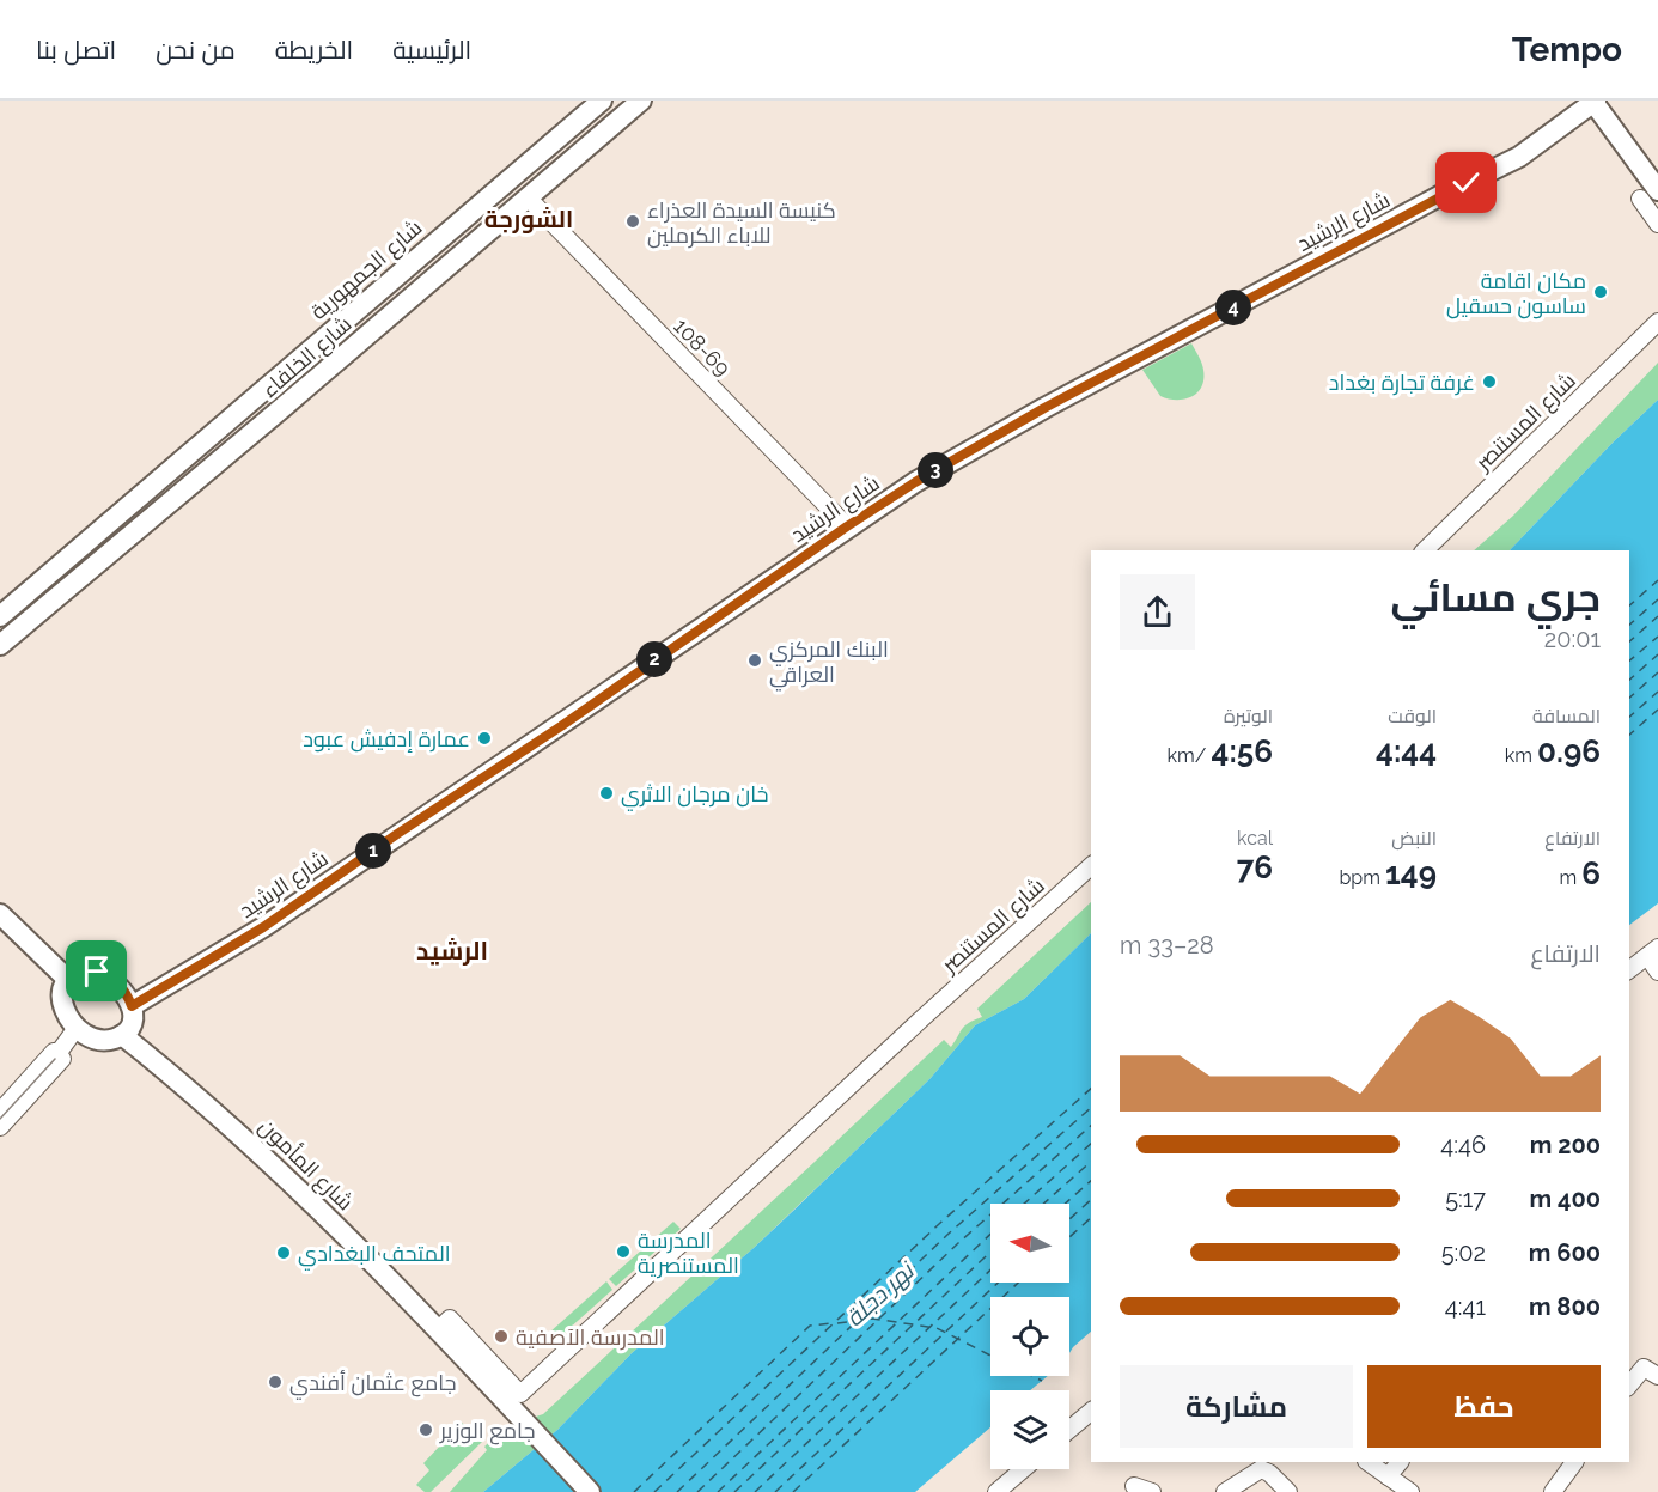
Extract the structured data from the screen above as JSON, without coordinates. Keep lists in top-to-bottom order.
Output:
{
  "streets": {
    "main road": [
      "شارع الرشيد",
      "شارع الجمهورية",
      "شارع الخلفاء",
      "شارع المأمون"
    ],
    "street": ["108-69", "شارع المستنصر"]
  },
  "crossings": [
    ["شارع الرشيد", "108-69"],
    ["شارع الرشيد", "شارع المأمون"],
    ["108-69", "شارع الخلفاء"],
    ["شارع المستنصر", "شارع المأمون"]
  ],
  "districts": ["الشورجة", "الرشيد"],
  "water": ["نهر دجلة"],
  "places": [
    "كنيسة السيدة العذراء للاباء الكرملين",
    "مكان اقامة ساسون حسقيل",
    "غرفة تجارة بغداد",
    "البنك المركزي العراقي",
    "عمارة إدفيش عبود",
    "خان مرجان الاثري",
    "المدرسة المستنصرية",
    "المتحف البغدادي",
    "المدرسة الآصفية",
    "جامع عثمان أفندي",
    "جامع الوزير"
  ],
  "north": "left",
  "page": {
    "header": "Tempo",
    "nav": [
      "الرئيسية",
      "الخريطة",
      "من نحن",
      "اتصل بنا"
    ],
    "pins": [
      "4",
      "3",
      "2",
      "1"
    ],
    "heading": ["جري مسائي", "20:01"],
    "stats": [
      ["المسافة", "0.96 km"],
      ["الوقت", "4:44"],
      ["الوتيرة", "4:56 /km"],
      ["الارتفاع", "6 m"],
      ["النبض", "149 bpm"],
      ["kcal", "76"]
    ],
    "chart": ["الارتفاع", "28–33 m"],
    "list": [
      {
        "name": "200 m",
        "note": "4:46"
      },
      {
        "name": "400 m",
        "note": "5:17"
      },
      {
        "name": "600 m",
        "note": "5:02"
      },
      {
        "name": "800 m",
        "note": "4:41"
      }
    ],
    "buttons": ["حفظ", "مشاركة"]
  }
}
